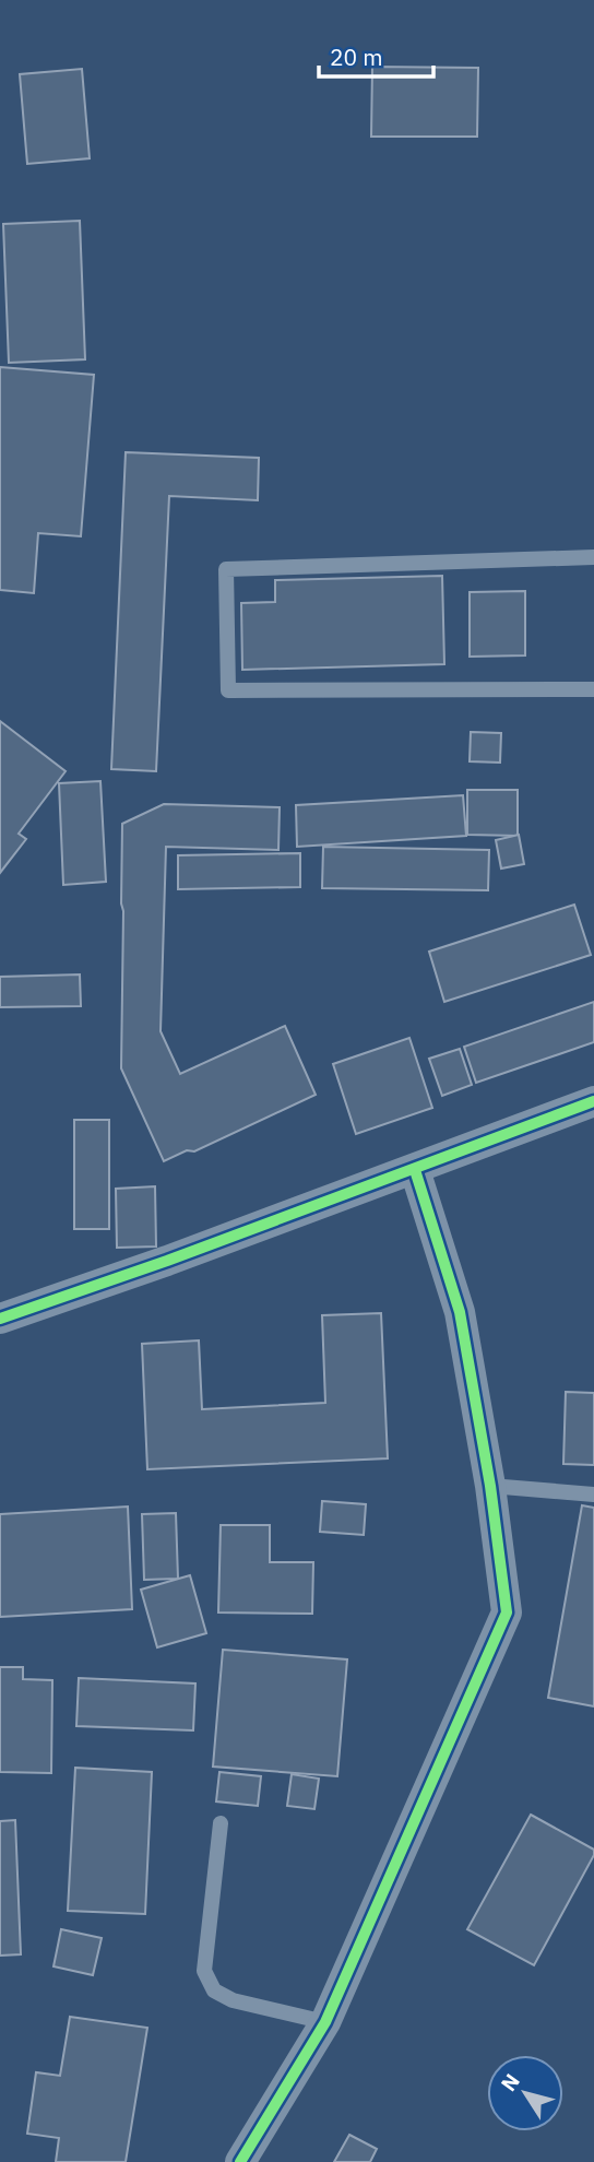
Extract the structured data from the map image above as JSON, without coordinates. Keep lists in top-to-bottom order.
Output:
{
  "scale_bar": "20 m",
  "north": "top left"
}
